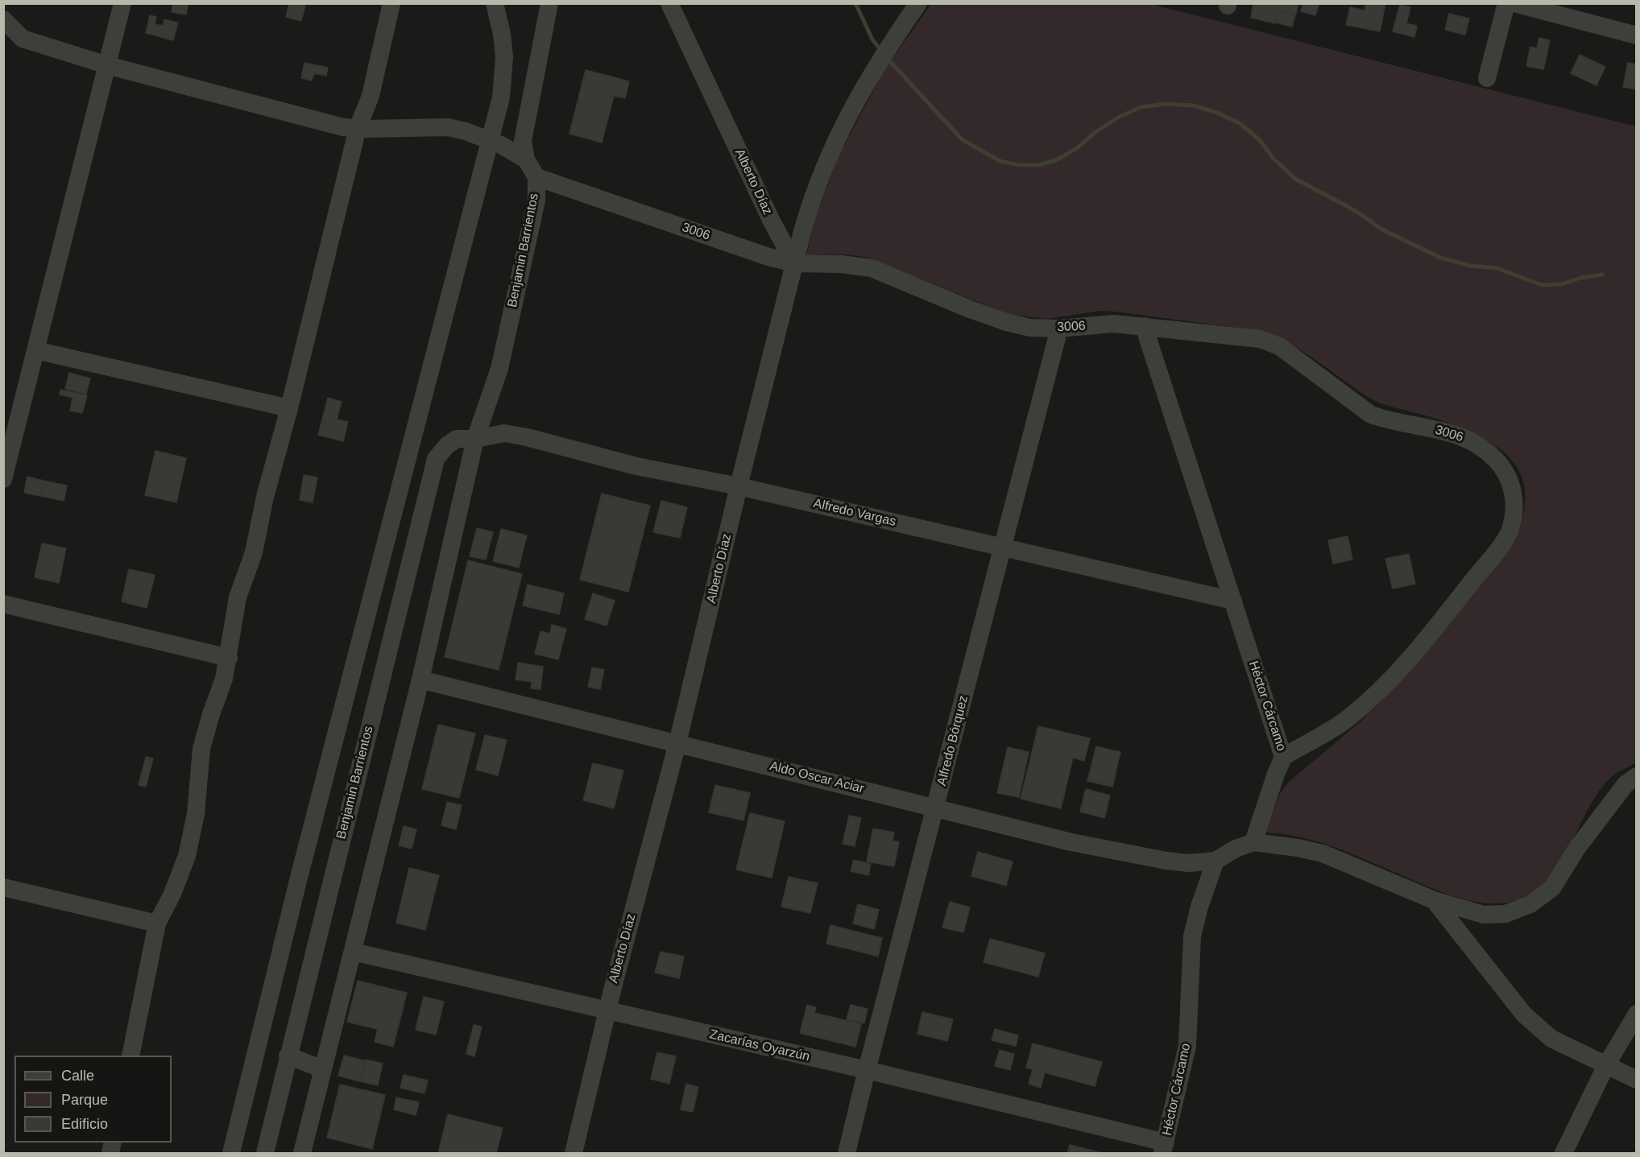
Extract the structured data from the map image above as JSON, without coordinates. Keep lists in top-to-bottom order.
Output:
{
  "streets": {
    "street": [
      "Alberto Díaz",
      "3006",
      "Benjamin Barrientos",
      "Alfredo Vargas",
      "Héctor Cárcamo",
      "Alfredo Bórquez",
      "Aldo Oscar Aciar",
      "Zacarías Oyarzún"
    ]
  },
  "crossings": [
    ["Alberto Díaz", "3006"],
    ["Alberto Díaz", "Alfredo Vargas"],
    ["Alberto Díaz", "Aldo Oscar Aciar"],
    ["Alberto Díaz", "Zacarías Oyarzún"],
    ["3006", "Benjamin Barrientos"],
    ["3006", "Héctor Cárcamo"],
    ["3006", "Alfredo Bórquez"],
    ["Benjamin Barrientos", "Alfredo Vargas"],
    ["Benjamin Barrientos", "Aldo Oscar Aciar"],
    ["Benjamin Barrientos", "Zacarías Oyarzún"],
    ["Alfredo Vargas", "Héctor Cárcamo"],
    ["Alfredo Vargas", "Alfredo Bórquez"],
    ["Héctor Cárcamo", "Aldo Oscar Aciar"],
    ["Héctor Cárcamo", "Zacarías Oyarzún"],
    ["Alfredo Bórquez", "Aldo Oscar Aciar"],
    ["Alfredo Bórquez", "Zacarías Oyarzún"]
  ],
  "legend": ["Calle", "Parque", "Edificio"]
}
